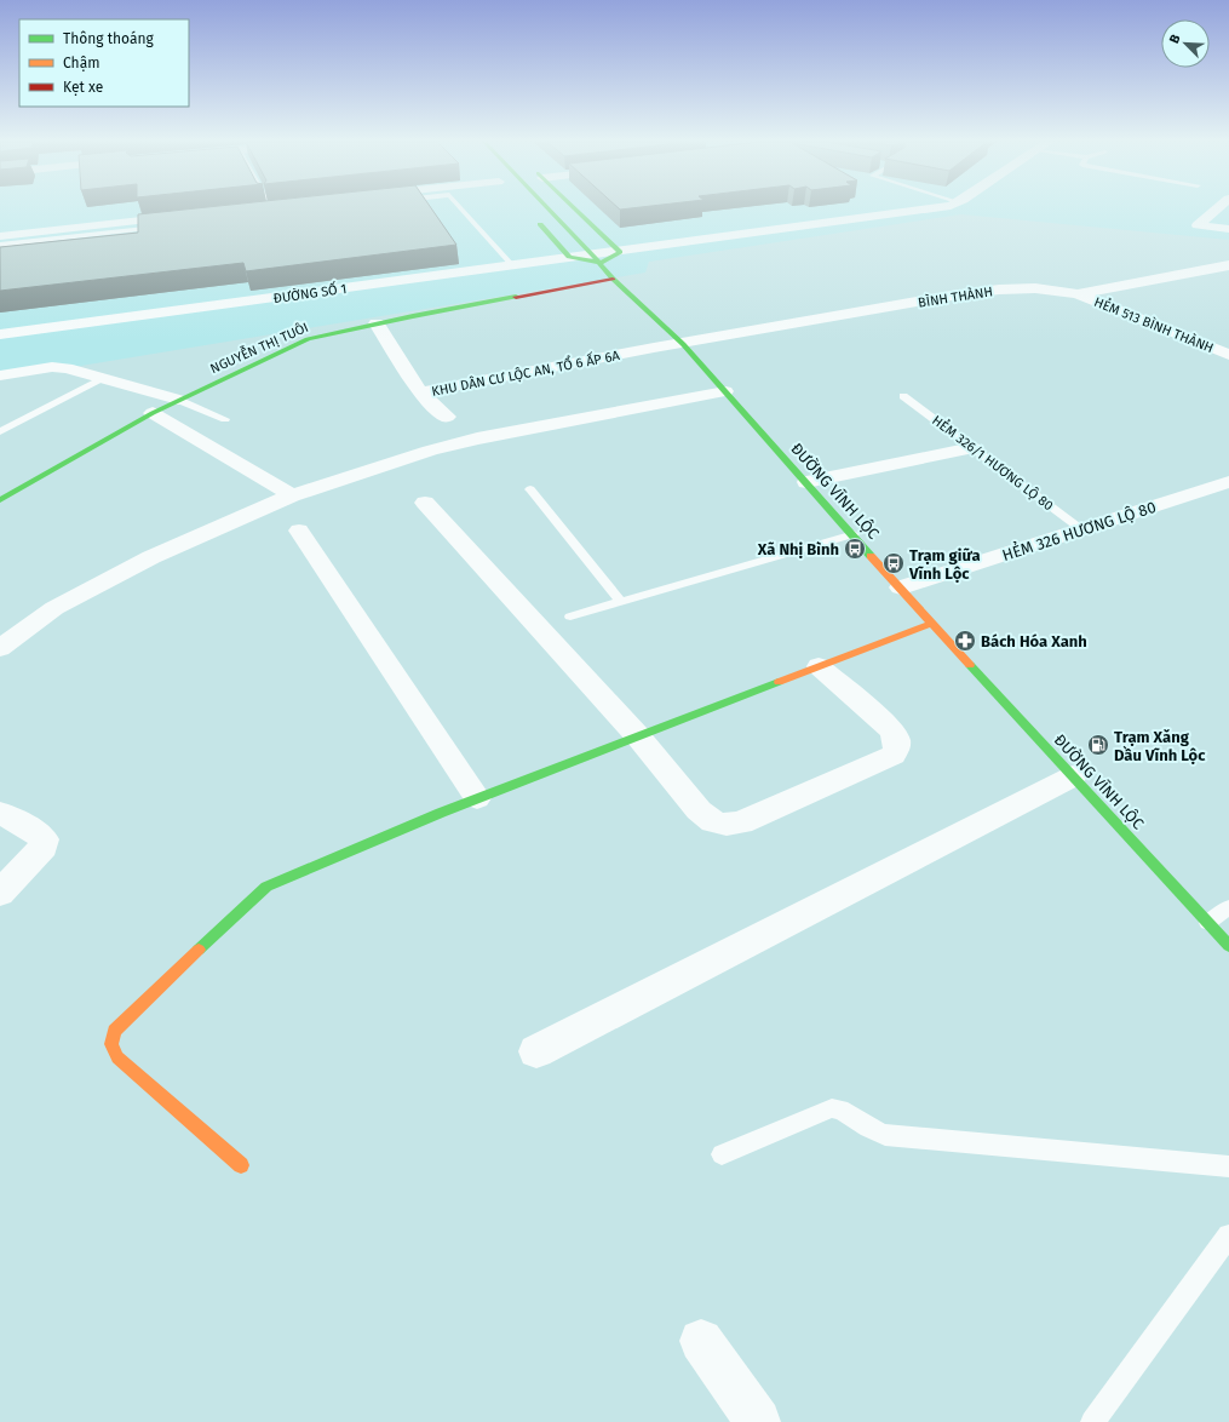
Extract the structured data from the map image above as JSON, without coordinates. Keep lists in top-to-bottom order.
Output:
{
  "streets": {
    "main road": ["NGUYỄN THỊ TUÔI", "ĐƯỜNG VĨNH LỘC"],
    "street": [
      "ĐƯỜNG SỐ 1",
      "BÌNH THÀNH",
      "HẺM 513 BÌNH THÀNH",
      "KHU DÂN CƯ LỘC AN, TỔ 6 ẤP 6A",
      "HẺM 326 HƯƠNG LỘ 80"
    ],
    "lane": ["HẺM 326/1 HƯƠNG LỘ 80"]
  },
  "crossings": [
    ["ĐƯỜNG SỐ 1", "ĐƯỜNG VĨNH LỘC"],
    ["BÌNH THÀNH", "HẺM 513 BÌNH THÀNH"],
    ["BÌNH THÀNH", "KHU DÂN CƯ LỘC AN, TỔ 6 ẤP 6A"],
    ["BÌNH THÀNH", "ĐƯỜNG VĨNH LỘC"],
    ["NGUYỄN THỊ TUÔI", "KHU DÂN CƯ LỘC AN, TỔ 6 ẤP 6A"],
    ["NGUYỄN THỊ TUÔI", "ĐƯỜNG VĨNH LỘC"],
    ["KHU DÂN CƯ LỘC AN, TỔ 6 ẤP 6A", "ĐƯỜNG VĨNH LỘC"],
    ["HẺM 326/1 HƯƠNG LỘ 80", "HẺM 326 HƯƠNG LỘ 80"],
    ["ĐƯỜNG VĨNH LỘC", "HẺM 326 HƯƠNG LỘ 80"]
  ],
  "places": {
    "bus stop": ["Xã Nhị Bình", "Trạm giữa Vĩnh Lộc"],
    "pharmacy": ["Bách Hóa Xanh"],
    "fuel station": ["Trạm Xăng Dầu Vĩnh Lộc"]
  },
  "legend": ["Thông thoáng", "Chậm", "Kẹt xe"],
  "north": "top left"
}
